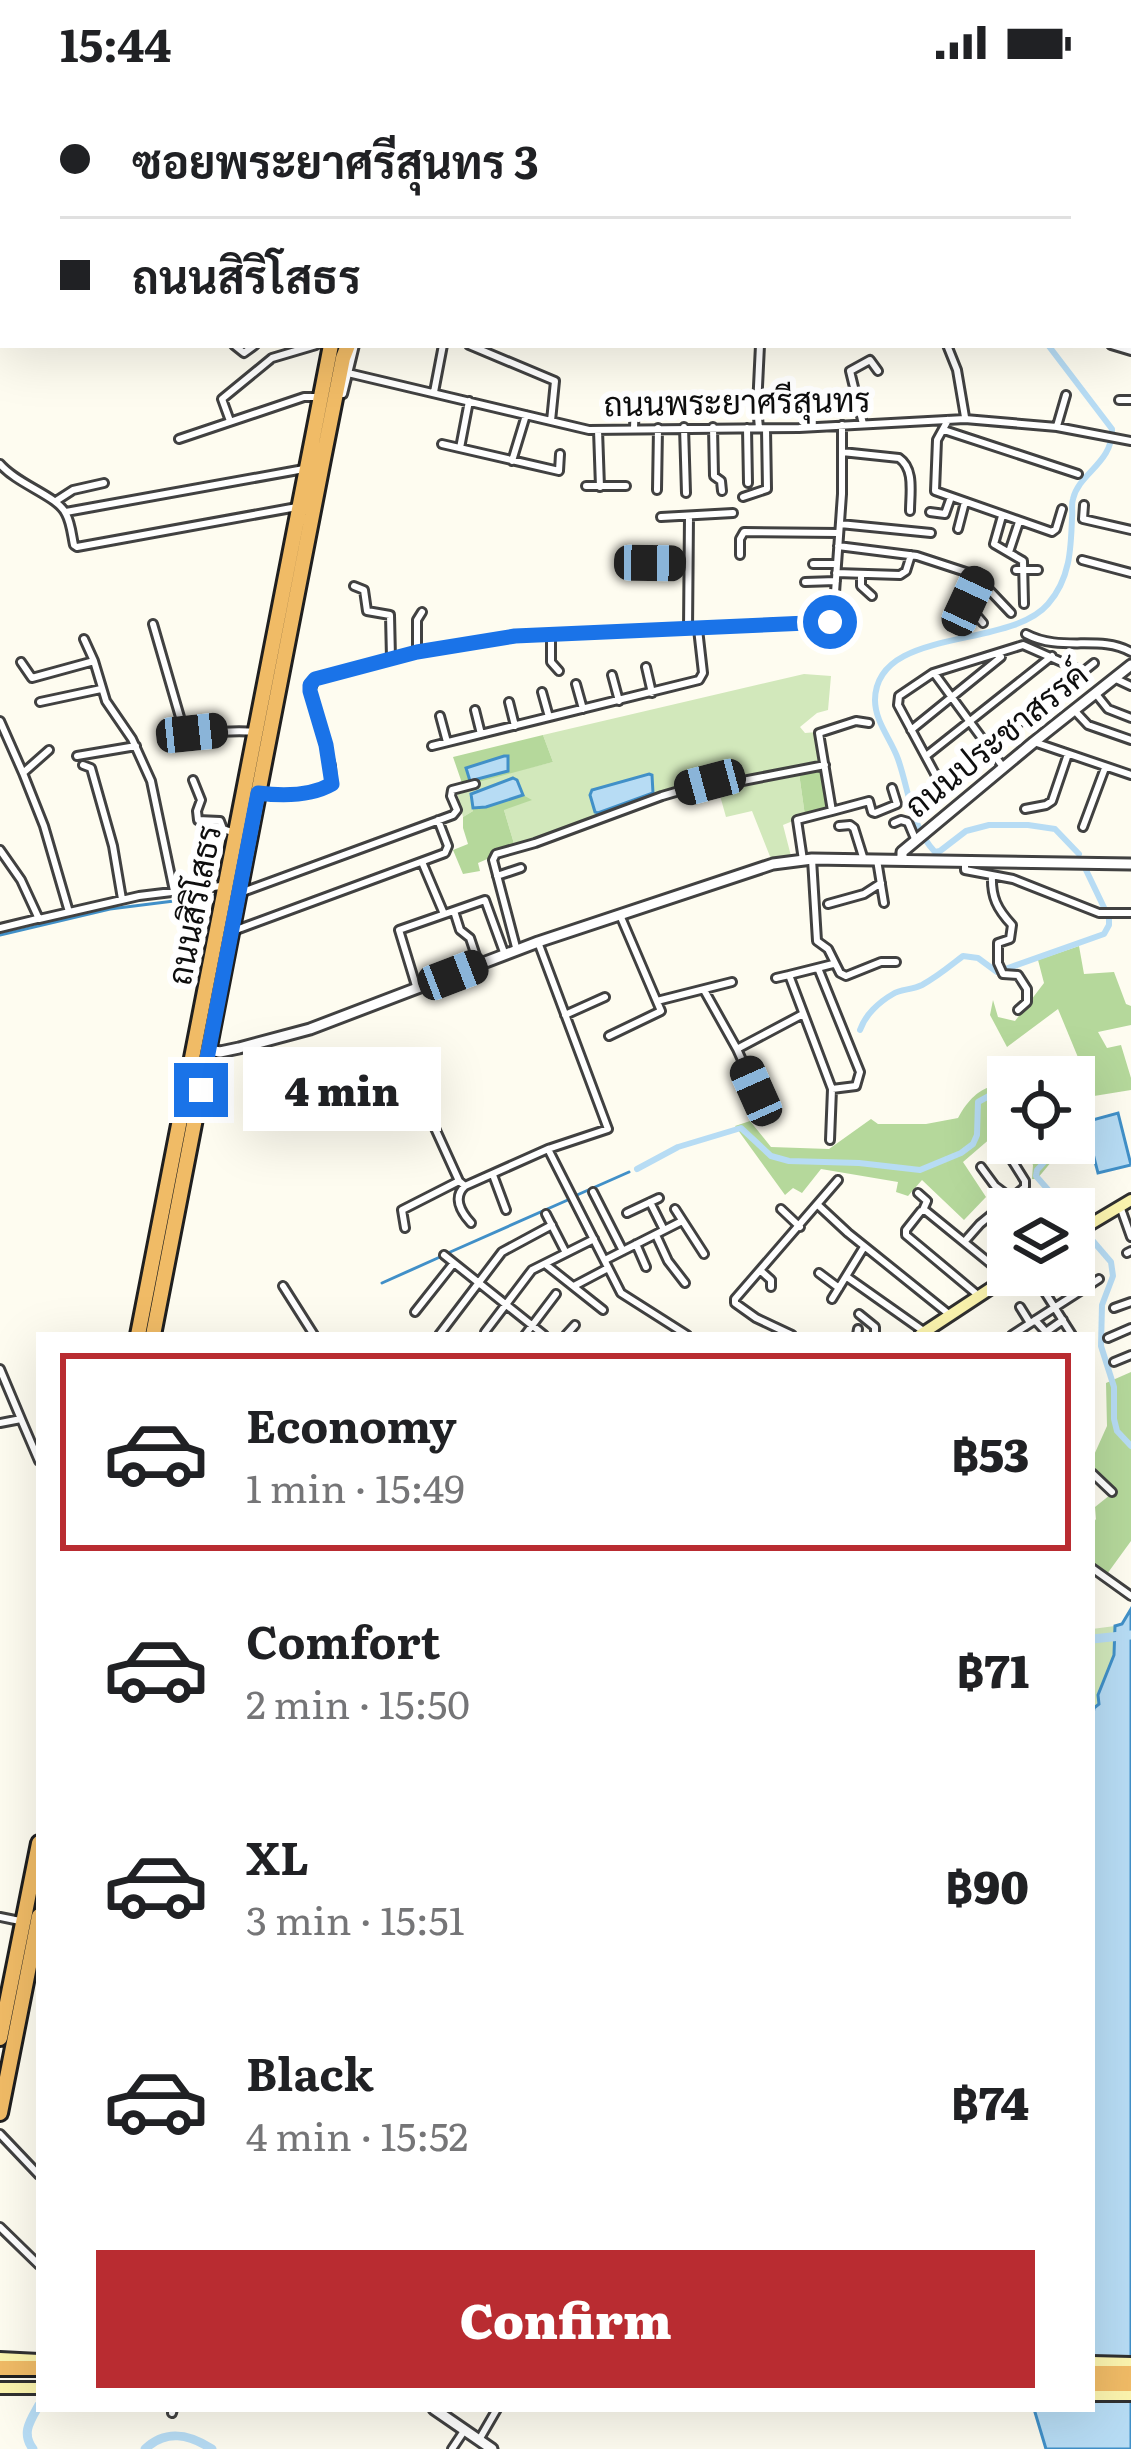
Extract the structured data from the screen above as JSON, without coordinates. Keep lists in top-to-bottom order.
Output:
{
  "streets": {
    "highway": ["ถนนสิริโสธร"],
    "street": ["ถนนพระยาศรีสุนทร", "ถนนประชาสรรค์"]
  },
  "crossings": [
    ["ถนนพระยาศรีสุนทร", "ถนนสิริโสธร"]
  ],
  "page": {
    "status": "15:44",
    "banner": ["ซอยพระยาศรีสุนทร 3", "ถนนสิริโสธร"],
    "bubble": "4 min",
    "list": [
      {
        "name": "Economy",
        "note": "1 min · 15:49",
        "value": "฿53"
      },
      {
        "name": "Comfort",
        "note": "2 min · 15:50",
        "value": "฿71"
      },
      {
        "name": "XL",
        "note": "3 min · 15:51",
        "value": "฿90"
      },
      {
        "name": "Black",
        "note": "4 min · 15:52",
        "value": "฿74"
      }
    ],
    "buttons": "Confirm"
  }
}
